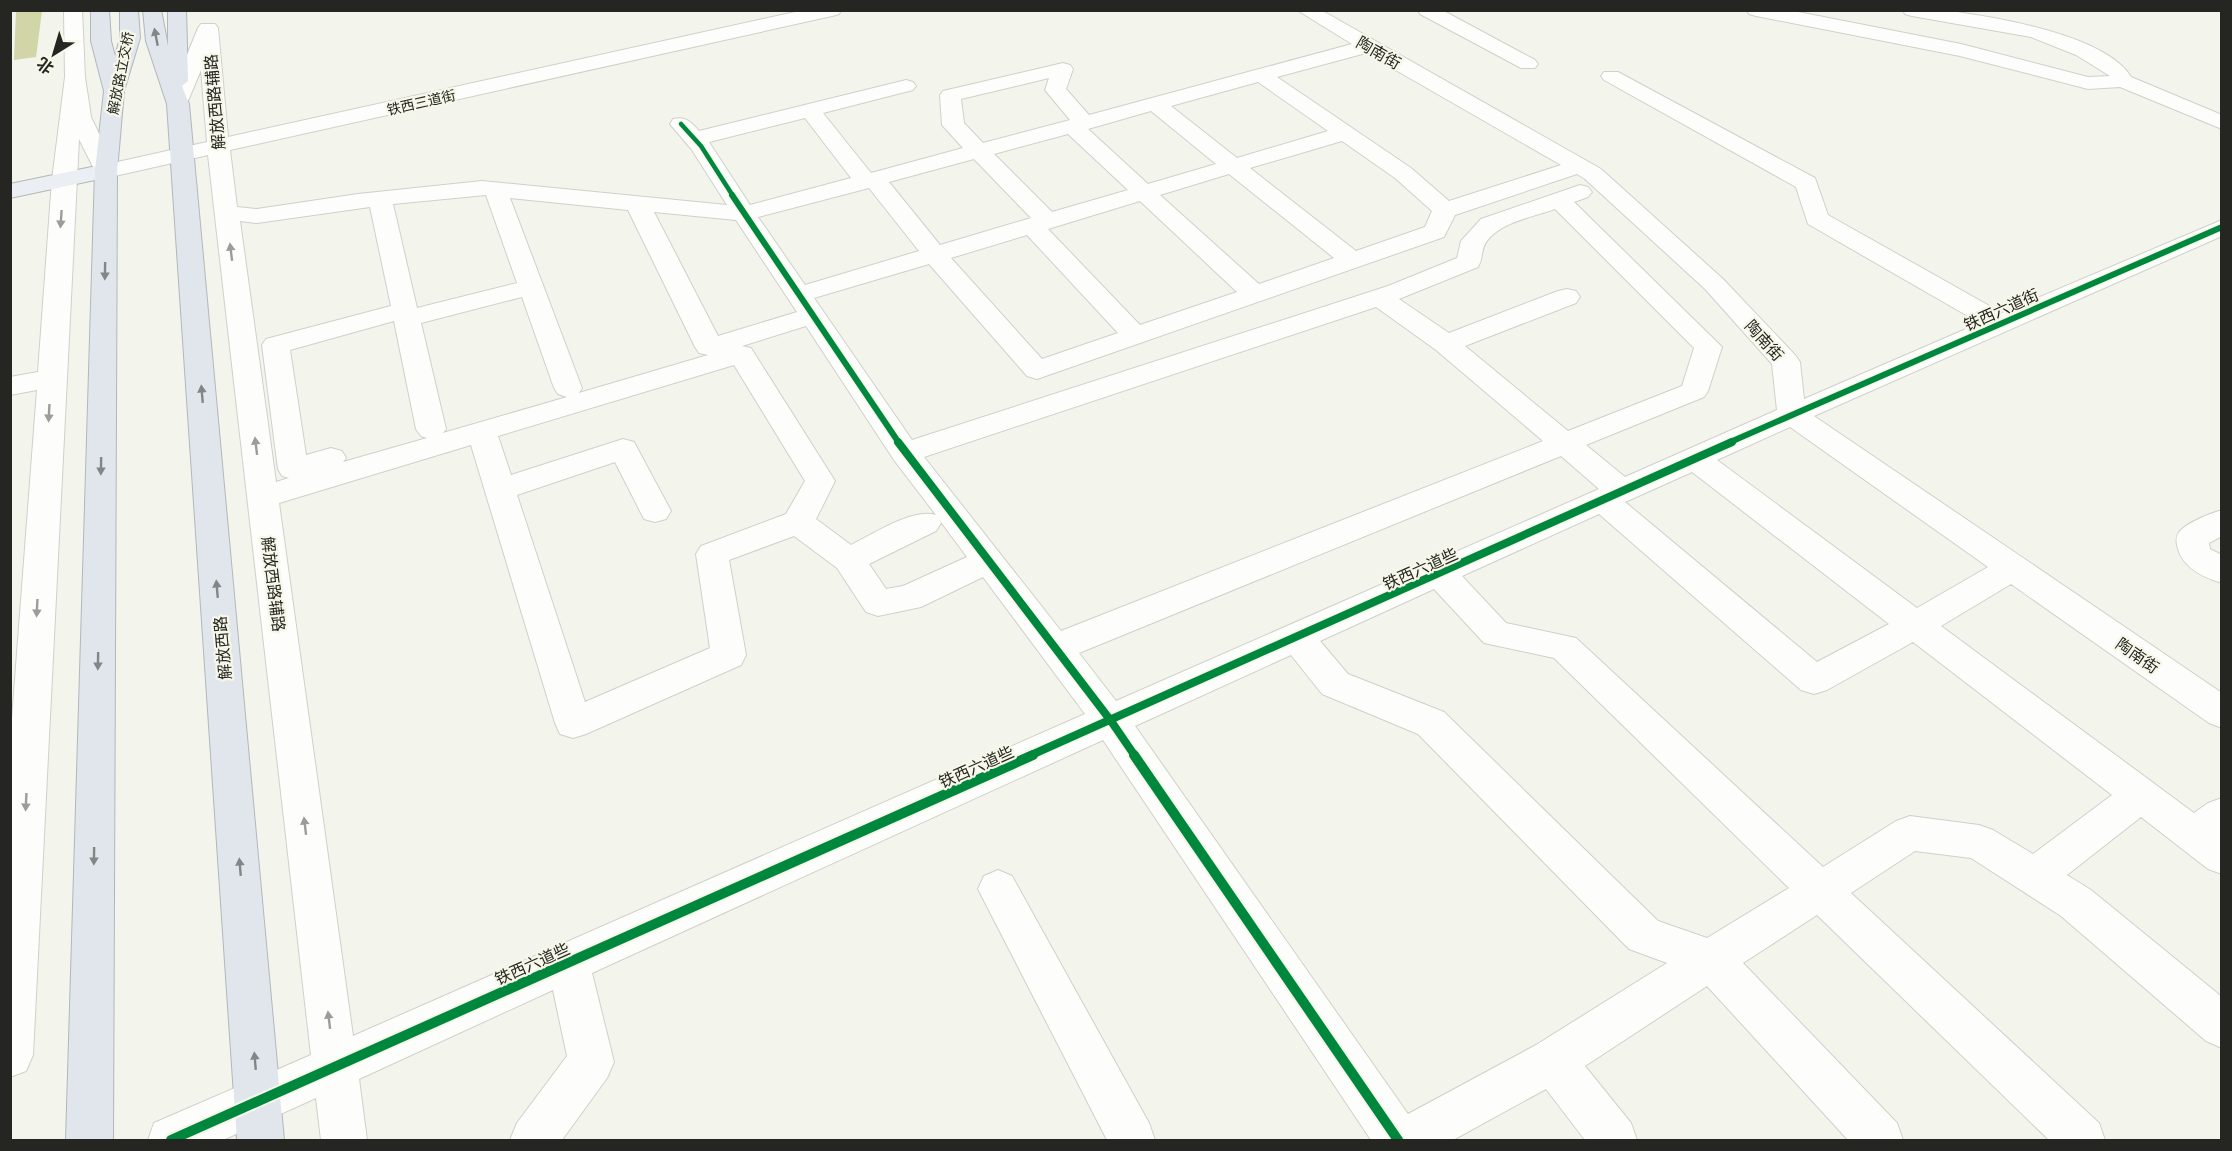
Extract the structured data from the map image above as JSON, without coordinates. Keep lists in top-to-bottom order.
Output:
{
  "streets": {
    "highway": ["解放路立交桥", "解放西路"],
    "main road": ["铁西三道街"],
    "street": [
      "陶南街",
      "解放西路辅路",
      "铁西六道街",
      "铁西六道些"
    ]
  },
  "crossings": [
    ["陶南街", "铁西六道街"],
    ["陶南街", "铁西六道些"],
    ["解放路立交桥", "铁西三道街"],
    ["解放路立交桥", "解放西路"],
    ["解放西路辅路", "铁西三道街"],
    ["解放西路辅路", "铁西六道些"],
    ["铁西三道街", "解放西路"],
    ["铁西六道街", "铁西六道些"],
    ["铁西六道些", "解放西路"]
  ],
  "north": "bottom left"
}
